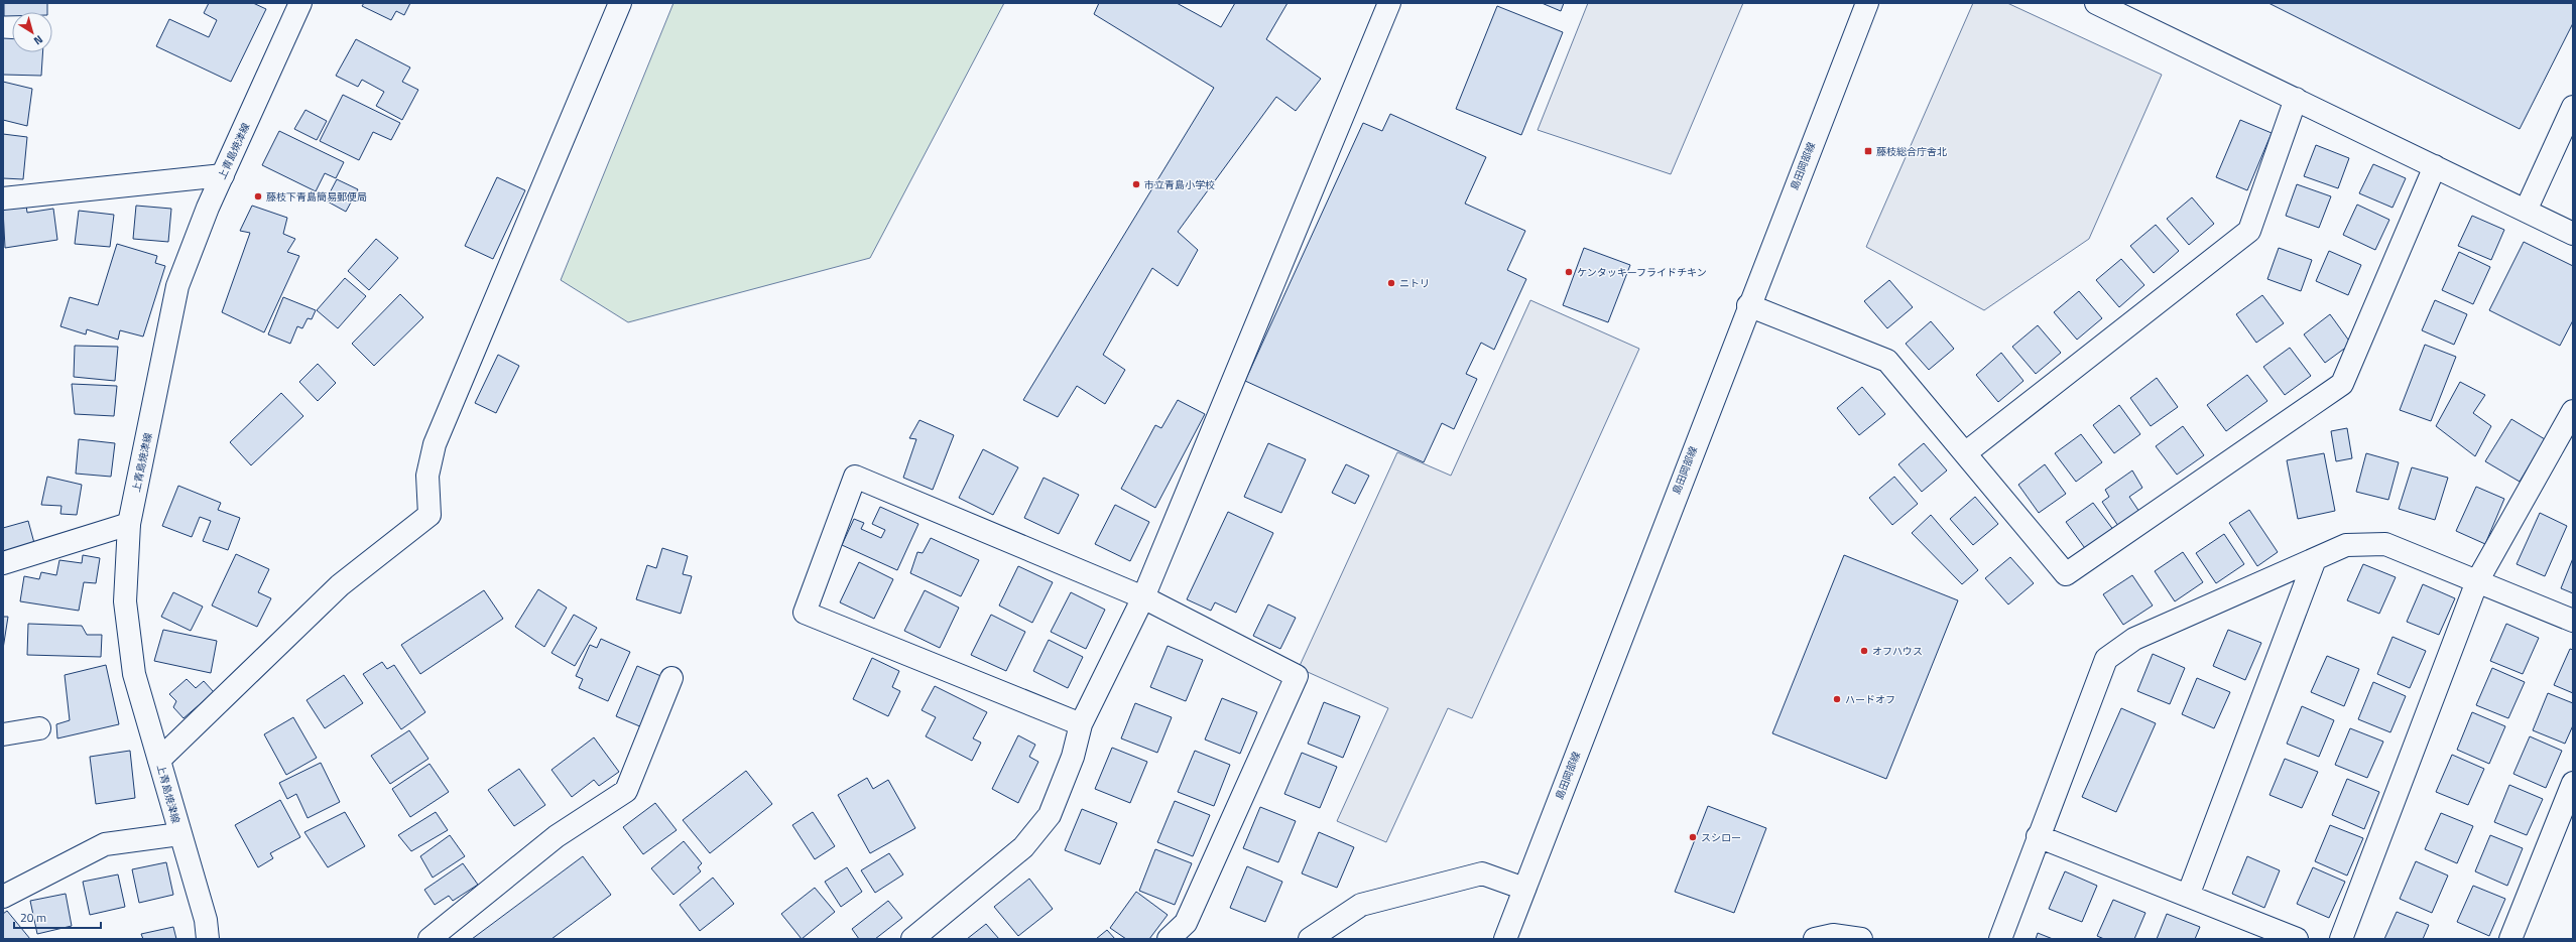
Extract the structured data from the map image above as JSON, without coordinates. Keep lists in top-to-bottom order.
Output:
{
  "streets": {
    "street": ["上青島焼津線", "島田岡部線"]
  },
  "places": {
    "transit": ["藤枝総合庁舎北"],
    "other": [
      "市立青島小学校",
      "藤枝下青島簡易郵便局",
      "ケンタッキーフライドチキン",
      "ニトリ",
      "オフハウス",
      "ハードオフ",
      "スシロー"
    ]
  },
  "scale_bar": "20 m",
  "north": "bottom right"
}
